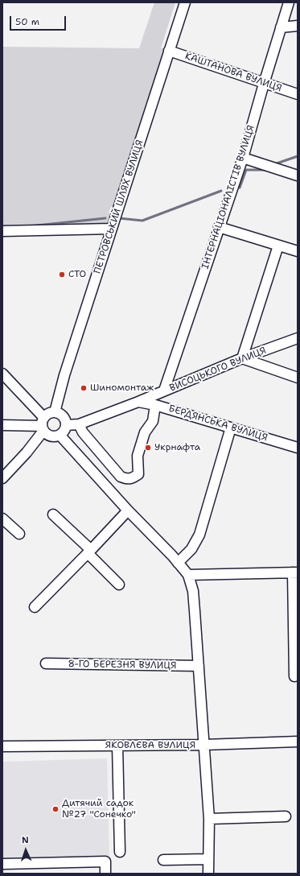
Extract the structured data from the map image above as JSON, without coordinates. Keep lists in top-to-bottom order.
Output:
{
  "streets": {
    "street": [
      "КАШТАНОВА ВУЛИЦЯ",
      "ІНТЕРНАЦІОНАЛІСТІВ ВУЛИЦЯ",
      "ПЕТРОВСЬКИЙ ШЛЯХ ВУЛИЦЯ",
      "ВИСОЦЬКОГО ВУЛИЦЯ",
      "БЕРДЯНСЬКА ВУЛИЦЯ",
      "8-ГО БЕРЕЗНЯ ВУЛИЦЯ",
      "ЯКОВЛЄВА ВУЛИЦЯ"
    ]
  },
  "crossings": [
    ["КАШТАНОВА ВУЛИЦЯ", "ІНТЕРНАЦІОНАЛІСТІВ ВУЛИЦЯ"],
    ["КАШТАНОВА ВУЛИЦЯ", "ПЕТРОВСЬКИЙ ШЛЯХ ВУЛИЦЯ"],
    ["ІНТЕРНАЦІОНАЛІСТІВ ВУЛИЦЯ", "ВИСОЦЬКОГО ВУЛИЦЯ"],
    ["ПЕТРОВСЬКИЙ ШЛЯХ ВУЛИЦЯ", "ВИСОЦЬКОГО ВУЛИЦЯ"],
    ["ВИСОЦЬКОГО ВУЛИЦЯ", "БЕРДЯНСЬКА ВУЛИЦЯ"]
  ],
  "places": [
    "СТО",
    "Шиномонтаж",
    "Укрнафта",
    "Дитячий садок №27 \"Сонечко\""
  ],
  "scale_bar": "50 m",
  "north": "top"
}
